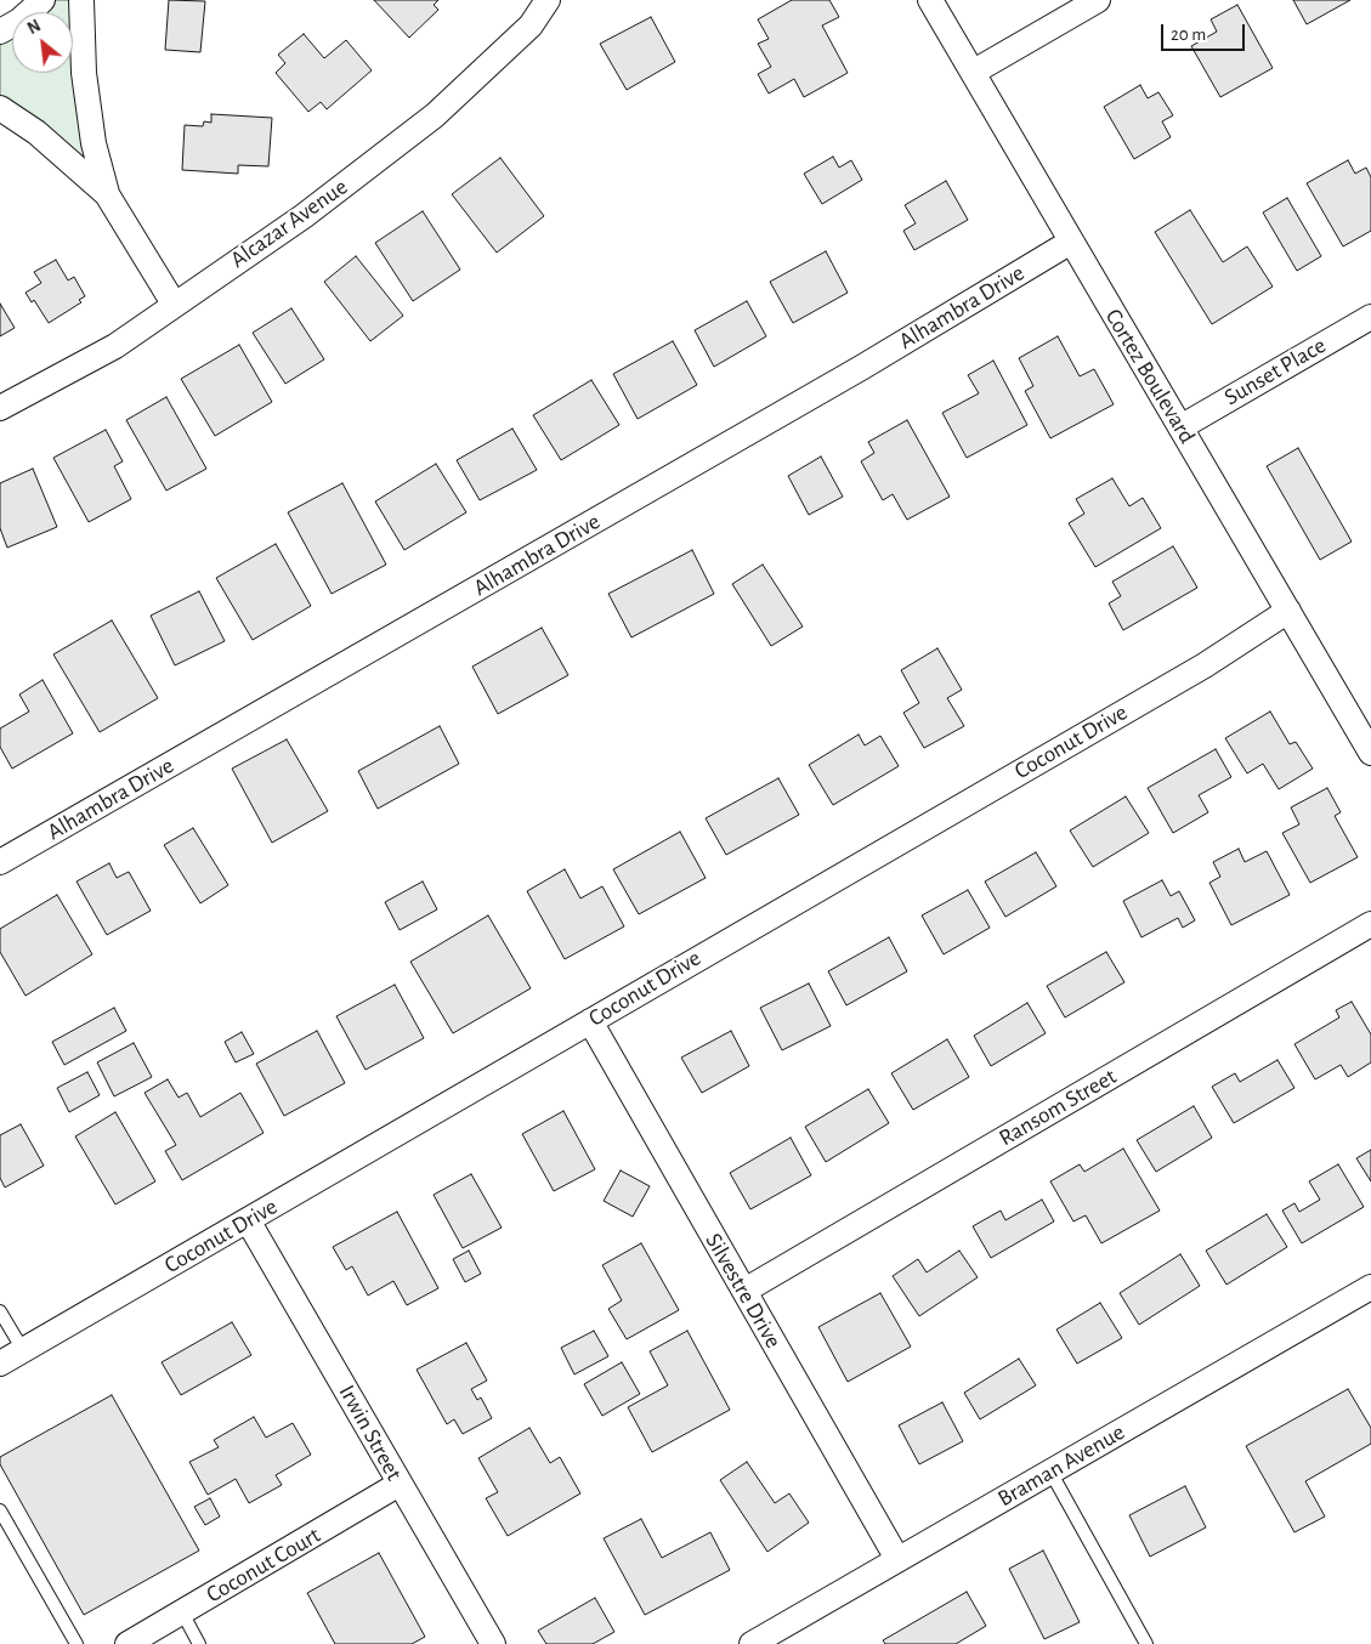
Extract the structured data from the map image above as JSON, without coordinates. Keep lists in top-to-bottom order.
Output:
{
  "streets": {
    "street": [
      "Alcazar Avenue",
      "Alhambra Drive",
      "Sunset Place",
      "Cortez Boulevard",
      "Coconut Drive",
      "Ransom Street",
      "Silvestre Drive",
      "Irwin Street",
      "Braman Avenue",
      "Coconut Court"
    ]
  },
  "crossings": [
    ["Alhambra Drive", "Cortez Boulevard"],
    ["Sunset Place", "Cortez Boulevard"],
    ["Cortez Boulevard", "Coconut Drive"],
    ["Coconut Drive", "Silvestre Drive"],
    ["Coconut Drive", "Irwin Street"],
    ["Ransom Street", "Silvestre Drive"],
    ["Silvestre Drive", "Braman Avenue"],
    ["Irwin Street", "Coconut Court"]
  ],
  "scale_bar": "20 m",
  "north": "top left"
}
